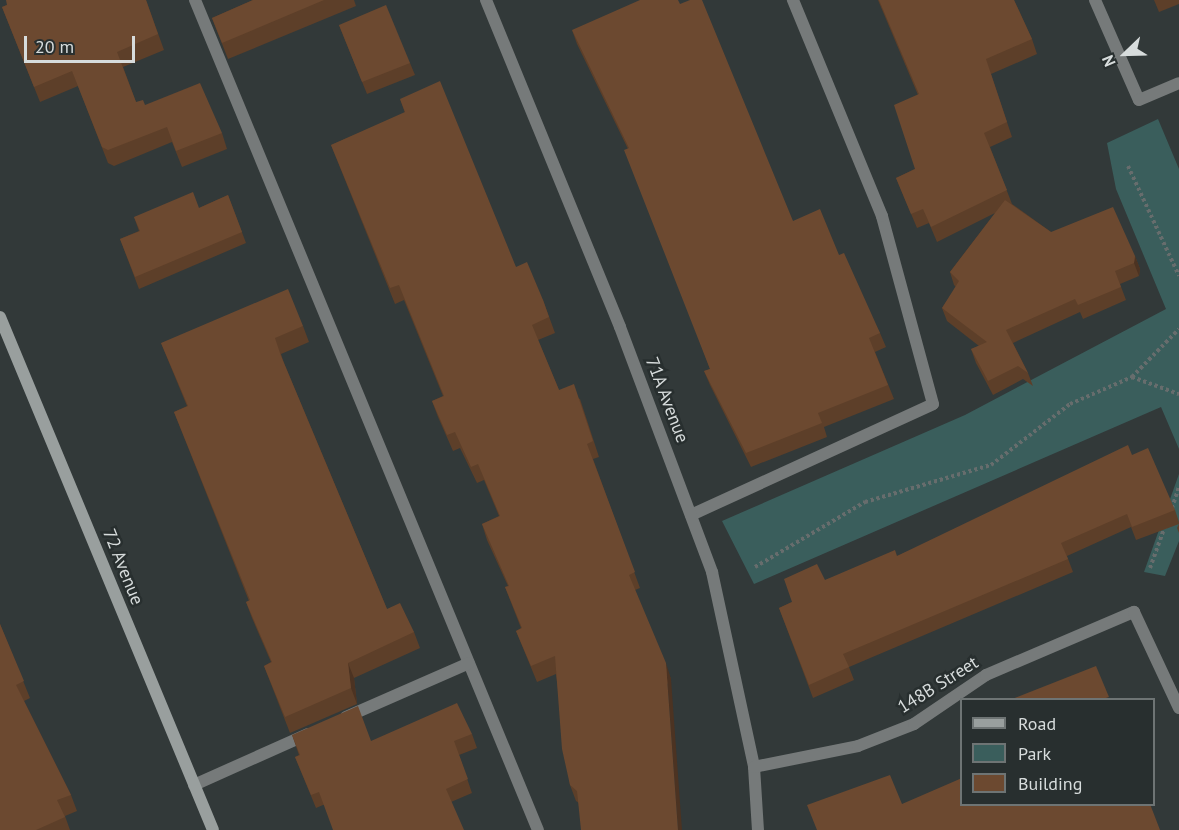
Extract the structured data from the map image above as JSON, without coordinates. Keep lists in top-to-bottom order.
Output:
{
  "streets": {
    "main road": ["72 Avenue"],
    "street": ["71A Avenue", "148B Street"]
  },
  "crossings": [
    ["71A Avenue", "148B Street"]
  ],
  "legend": ["Road", "Park", "Building"],
  "scale_bar": "20 m",
  "north": "bottom left"
}
